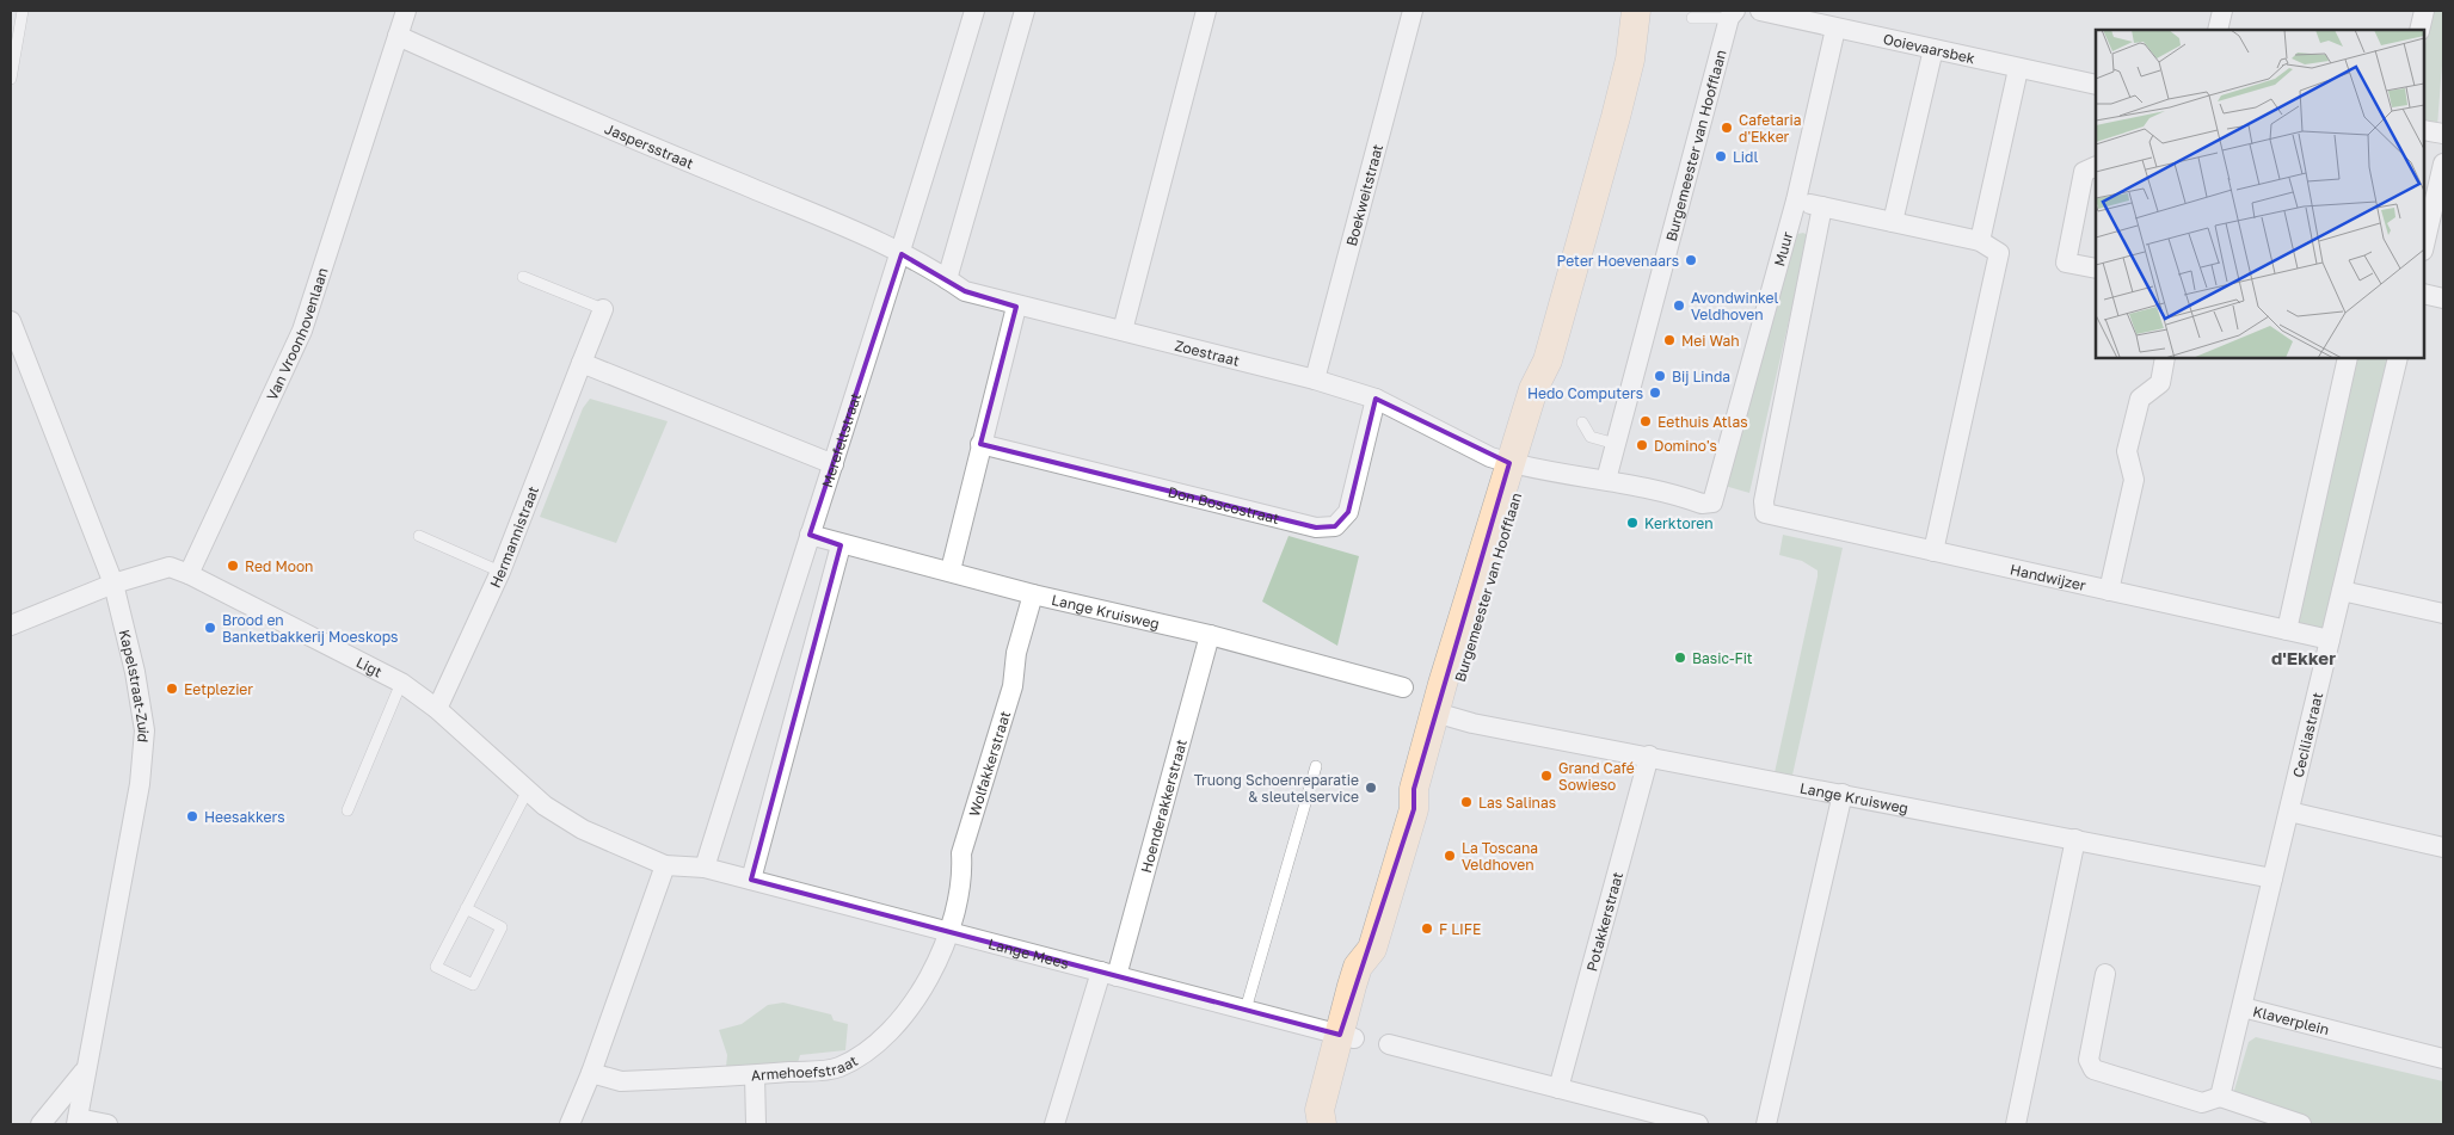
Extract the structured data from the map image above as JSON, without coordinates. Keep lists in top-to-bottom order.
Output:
{
  "streets": {
    "main road": ["Burgemeester van Hoofflaan"],
    "street": [
      "Ooievaarsbek",
      "Jaspersstraat",
      "Boekweitstraat",
      "Muur",
      "Van Vroonhovenlaan",
      "Zoestraat",
      "Merefeltstraat",
      "Don Boscostraat",
      "Hermannistraat",
      "Handwijzer",
      "Lange Kruisweg",
      "Ligt",
      "Kapelstraat-Zuid",
      "Ceciliastraat",
      "Wolfakkerstraat",
      "Hoenderakkerstraat",
      "Potakkerstraat",
      "Lange Mees",
      "Klaverplein",
      "Armehoefstraat"
    ]
  },
  "crossings": [
    ["Ooievaarsbek", "Muur"],
    ["Burgemeester van Hoofflaan", "Muur"],
    ["Burgemeester van Hoofflaan", "Zoestraat"],
    ["Burgemeester van Hoofflaan", "Lange Kruisweg"],
    ["Burgemeester van Hoofflaan", "Lange Mees"],
    ["Jaspersstraat", "Van Vroonhovenlaan"],
    ["Jaspersstraat", "Zoestraat"],
    ["Jaspersstraat", "Merefeltstraat"],
    ["Boekweitstraat", "Zoestraat"],
    ["Van Vroonhovenlaan", "Ligt"],
    ["Zoestraat", "Merefeltstraat"],
    ["Zoestraat", "Don Boscostraat"],
    ["Merefeltstraat", "Lange Kruisweg"],
    ["Merefeltstraat", "Ligt"],
    ["Merefeltstraat", "Lange Mees"],
    ["Hermannistraat", "Ligt"],
    ["Handwijzer", "Ceciliastraat"],
    ["Lange Kruisweg", "Ceciliastraat"],
    ["Lange Kruisweg", "Wolfakkerstraat"],
    ["Lange Kruisweg", "Hoenderakkerstraat"],
    ["Lange Kruisweg", "Potakkerstraat"],
    ["Ligt", "Lange Mees"],
    ["Ceciliastraat", "Klaverplein"],
    ["Wolfakkerstraat", "Lange Mees"],
    ["Wolfakkerstraat", "Armehoefstraat"],
    ["Hoenderakkerstraat", "Lange Mees"],
    ["Lange Mees", "Armehoefstraat"]
  ],
  "districts": ["d'Ekker"],
  "places": [
    "Cafetaria d'Ekker",
    "Lidl",
    "Peter Hoevenaars",
    "Avondwinkel Veldhoven",
    "Mei Wah",
    "Bij Linda",
    "Hedo Computers",
    "Eethuis Atlas",
    "Domino's",
    "Kerktoren",
    "Red Moon",
    "Brood en Banketbakkerij Moeskops",
    "Basic-Fit",
    "Eetplezier",
    "Grand Café Sowieso",
    "Truong Schoenreparatie & sleutelservice",
    "Las Salinas",
    "Heesakkers",
    "La Toscana Veldhoven",
    "F LIFE"
  ]
}
